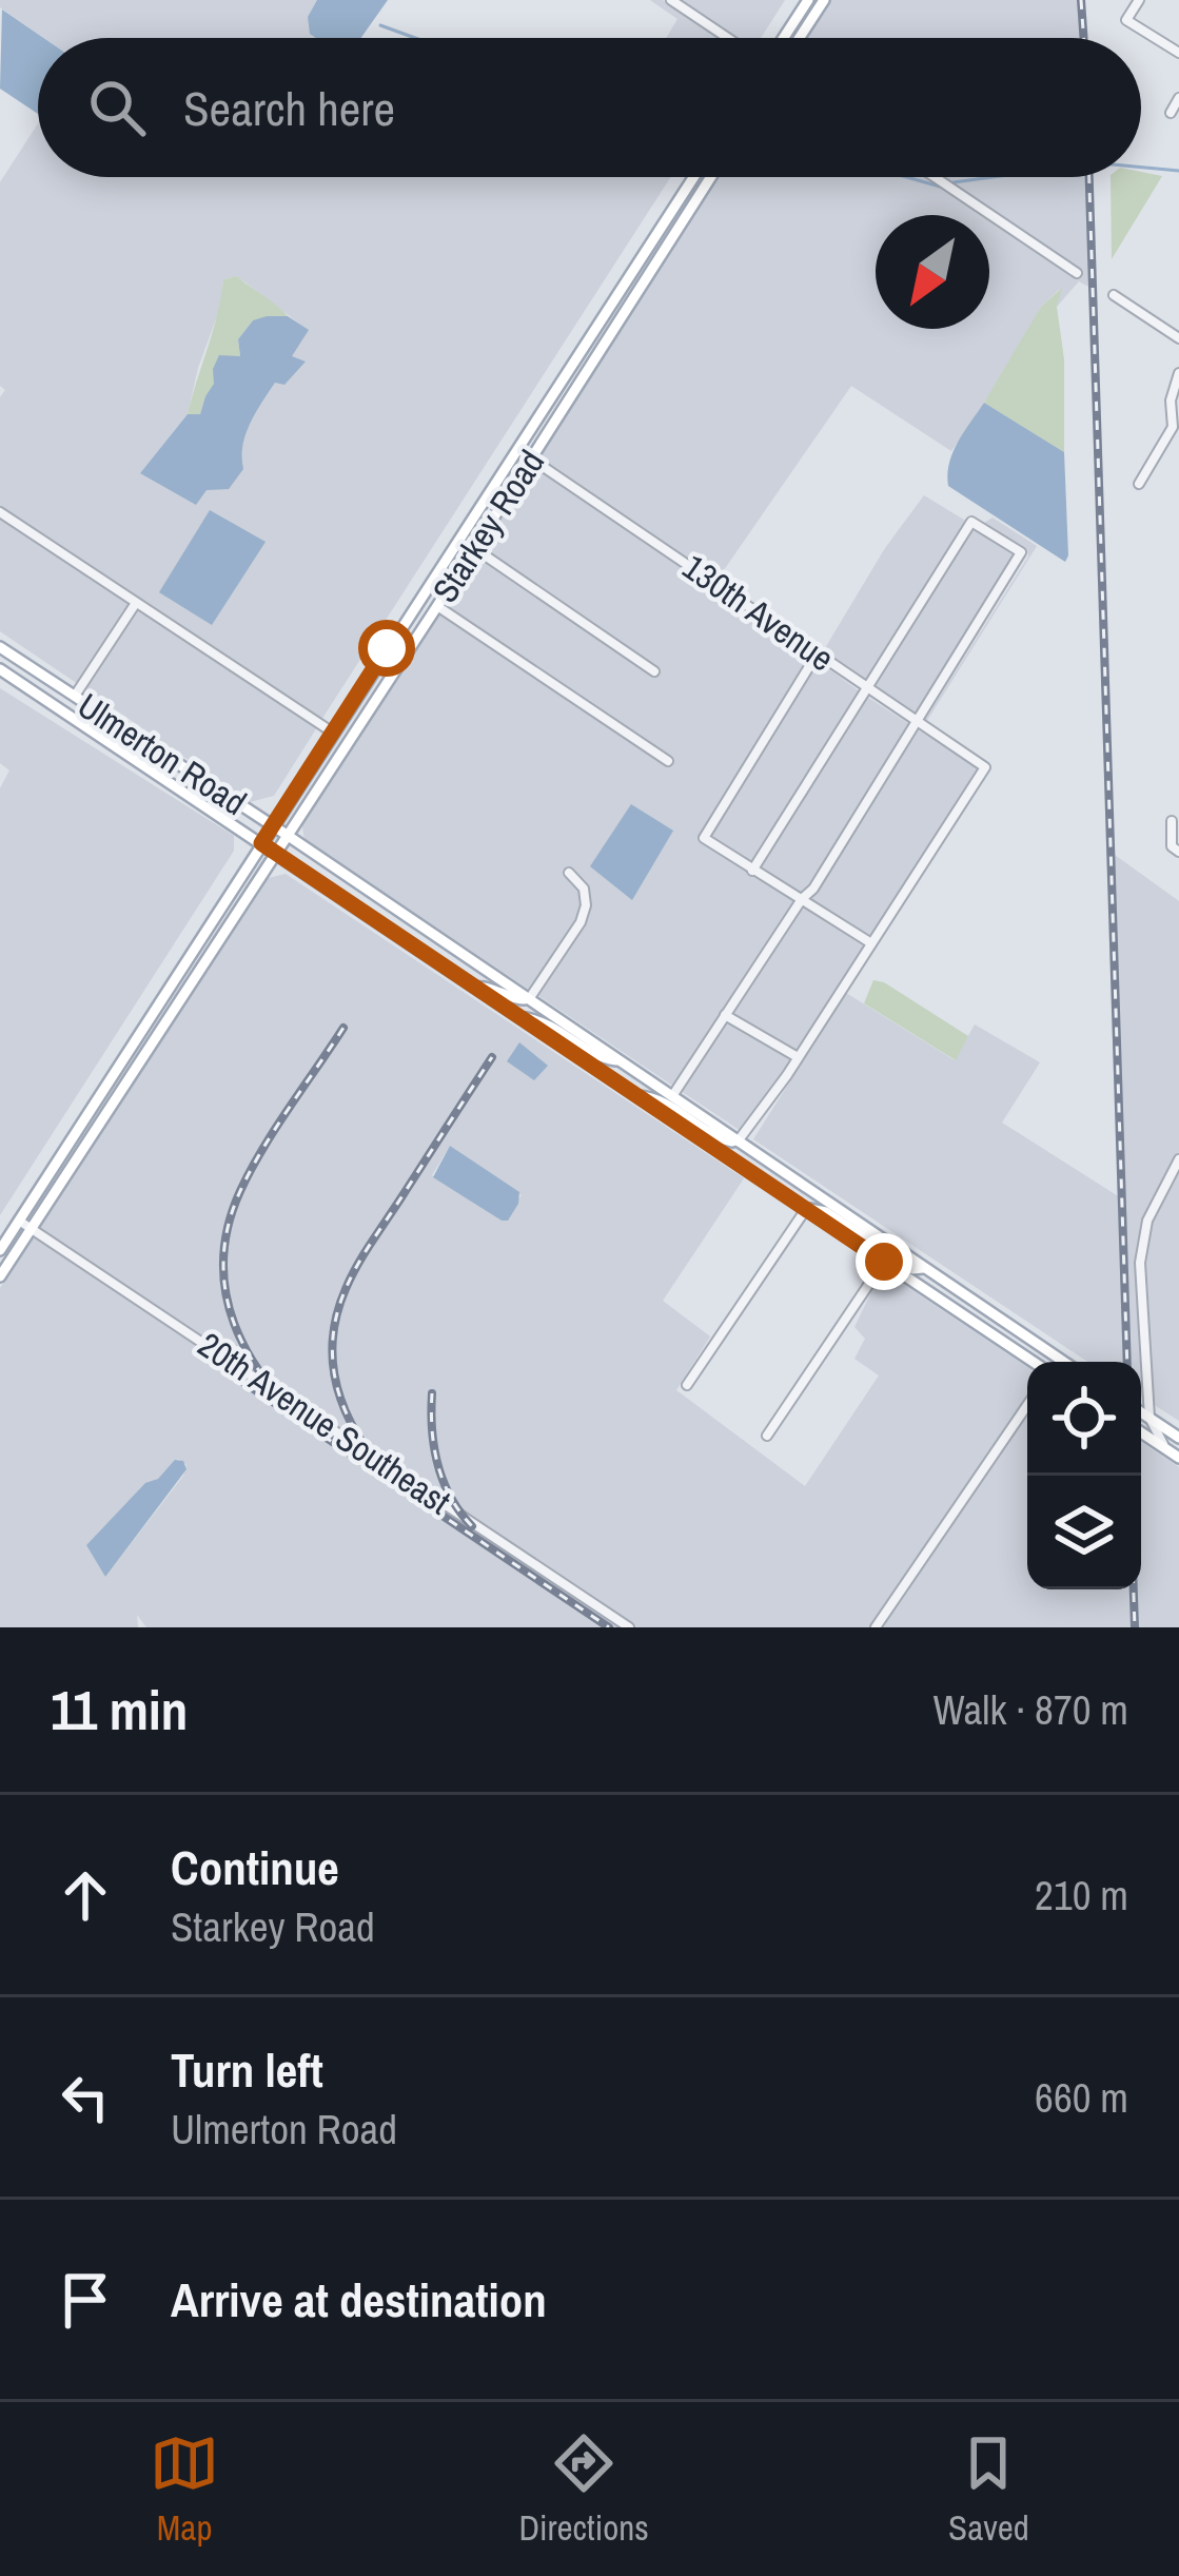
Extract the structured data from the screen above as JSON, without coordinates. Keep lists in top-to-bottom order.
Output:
{
  "streets": {
    "main road": ["Starkey Road", "Ulmerton Road"],
    "street": ["130th Avenue", "20th Avenue Southeast"]
  },
  "crossings": [
    ["Starkey Road", "130th Avenue"],
    ["Starkey Road", "Ulmerton Road"],
    ["Starkey Road", "20th Avenue Southeast"]
  ],
  "north": "bottom left",
  "page": {
    "search": "Search here",
    "heading": ["11 min", "Walk · 870 m"],
    "list": [
      ["Continue", "Starkey Road", "210 m"],
      ["Turn left", "Ulmerton Road", "660 m"],
      "Arrive at destination"
    ],
    "nav": ["Map", "Directions", "Saved"]
  }
}
